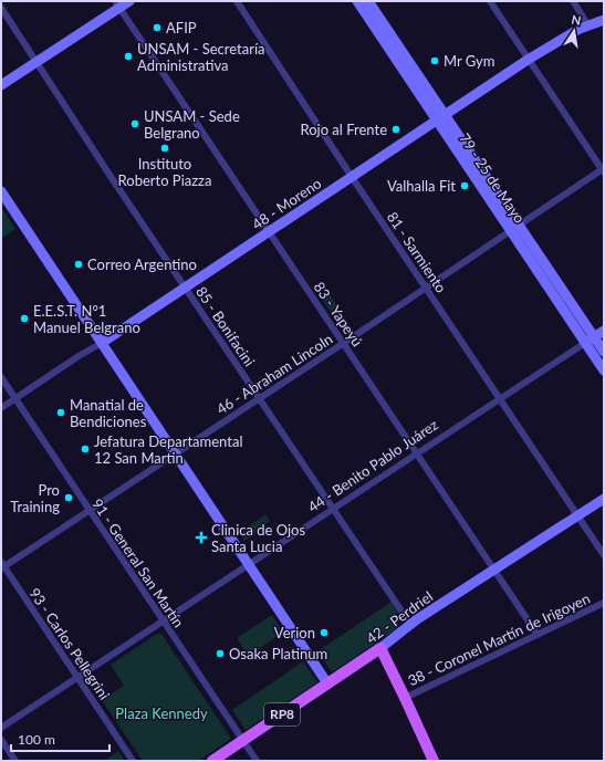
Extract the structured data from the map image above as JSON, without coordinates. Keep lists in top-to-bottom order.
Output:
{
  "streets": {
    "main road": ["42 - Perdriel", "RP8"],
    "street": [
      "79 - 25 de Mayo",
      "48 - Moreno",
      "81 - Sarmiento",
      "83 - Yapeyú",
      "85 - Bonifacini",
      "46 - Abraham Lincoln",
      "44 - Benito Pablo Juárez",
      "91 - General San Martín",
      "38 - Coronel Martín de Irigoyen",
      "93 - Carlos Pellegrini"
    ]
  },
  "crossings": [
    ["79 - 25 de Mayo", "48 - Moreno"],
    ["79 - 25 de Mayo", "46 - Abraham Lincoln"],
    ["79 - 25 de Mayo", "44 - Benito Pablo Juárez"],
    ["48 - Moreno", "81 - Sarmiento"],
    ["48 - Moreno", "83 - Yapeyú"],
    ["48 - Moreno", "85 - Bonifacini"],
    ["48 - Moreno", "91 - General San Martín"],
    ["81 - Sarmiento", "46 - Abraham Lincoln"],
    ["81 - Sarmiento", "44 - Benito Pablo Juárez"],
    ["81 - Sarmiento", "42 - Perdriel"],
    ["83 - Yapeyú", "46 - Abraham Lincoln"],
    ["83 - Yapeyú", "44 - Benito Pablo Juárez"],
    ["83 - Yapeyú", "42 - Perdriel"],
    ["83 - Yapeyú", "38 - Coronel Martín de Irigoyen"],
    ["85 - Bonifacini", "46 - Abraham Lincoln"],
    ["85 - Bonifacini", "44 - Benito Pablo Juárez"],
    ["85 - Bonifacini", "42 - Perdriel"],
    ["46 - Abraham Lincoln", "91 - General San Martín"],
    ["46 - Abraham Lincoln", "93 - Carlos Pellegrini"],
    ["44 - Benito Pablo Juárez", "91 - General San Martín"],
    ["44 - Benito Pablo Juárez", "93 - Carlos Pellegrini"],
    ["91 - General San Martín", "42 - Perdriel"]
  ],
  "parks": ["Plaza Kennedy"],
  "places": {
    "other": [
      "AFIP",
      "UNSAM - Secretaría Administrativa",
      "Mr Gym",
      "UNSAM - Sede Belgrano",
      "Rojo al Frente",
      "Instituto Roberto Piazza",
      "Valhalla Fit",
      "Correo Argentino",
      "E.E.S.T. N°1 Manuel Belgrano",
      "Manatial de Bendiciones",
      "Jefatura Departamental 12 San Martin",
      "Pro Training",
      "Verion",
      "Osaka Platinum"
    ],
    "health": ["Clinica de Ojos Santa Lucia"]
  },
  "scale_bar": "100 m",
  "north": "top"
}
